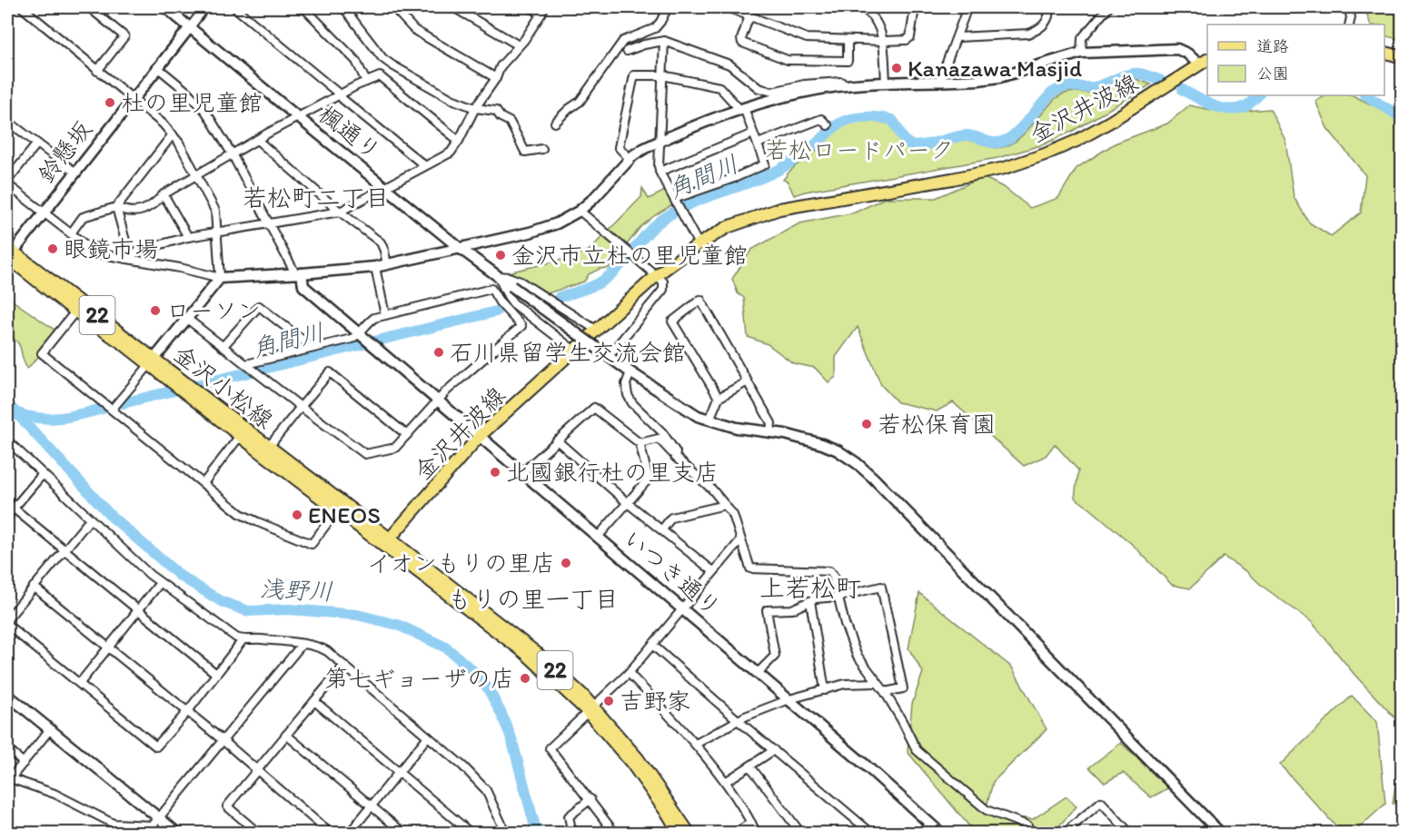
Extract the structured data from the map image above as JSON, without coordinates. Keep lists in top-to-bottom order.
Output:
{
  "streets": {
    "main road": ["金沢井波線", "22", "金沢小松線"],
    "street": ["楓通り", "鈴懸坂", "いつき通り"]
  },
  "crossings": [
    ["金沢井波線", "22"],
    ["金沢井波線", "金沢小松線"],
    ["金沢井波線", "いつき通り"],
    ["楓通り", "鈴懸坂"],
    ["鈴懸坂", "金沢小松線"],
    ["22", "金沢小松線"]
  ],
  "districts": ["若松町二丁目", "上若松町", "もりの里一丁目"],
  "water": ["角間川", "浅野川"],
  "parks": ["若松ロードパーク"],
  "places": [
    "Kanazawa Masjid",
    "杜の里児童館",
    "眼鏡市場",
    "金沢市立杜の里児童館",
    "ローソン",
    "石川県留学生交流会館",
    "若松保育園",
    "北國銀行杜の里支店",
    "ENEOS",
    "イオンもりの里店",
    "第七ギョーザの店",
    "吉野家"
  ],
  "legend": ["道路", "公園"]
}
